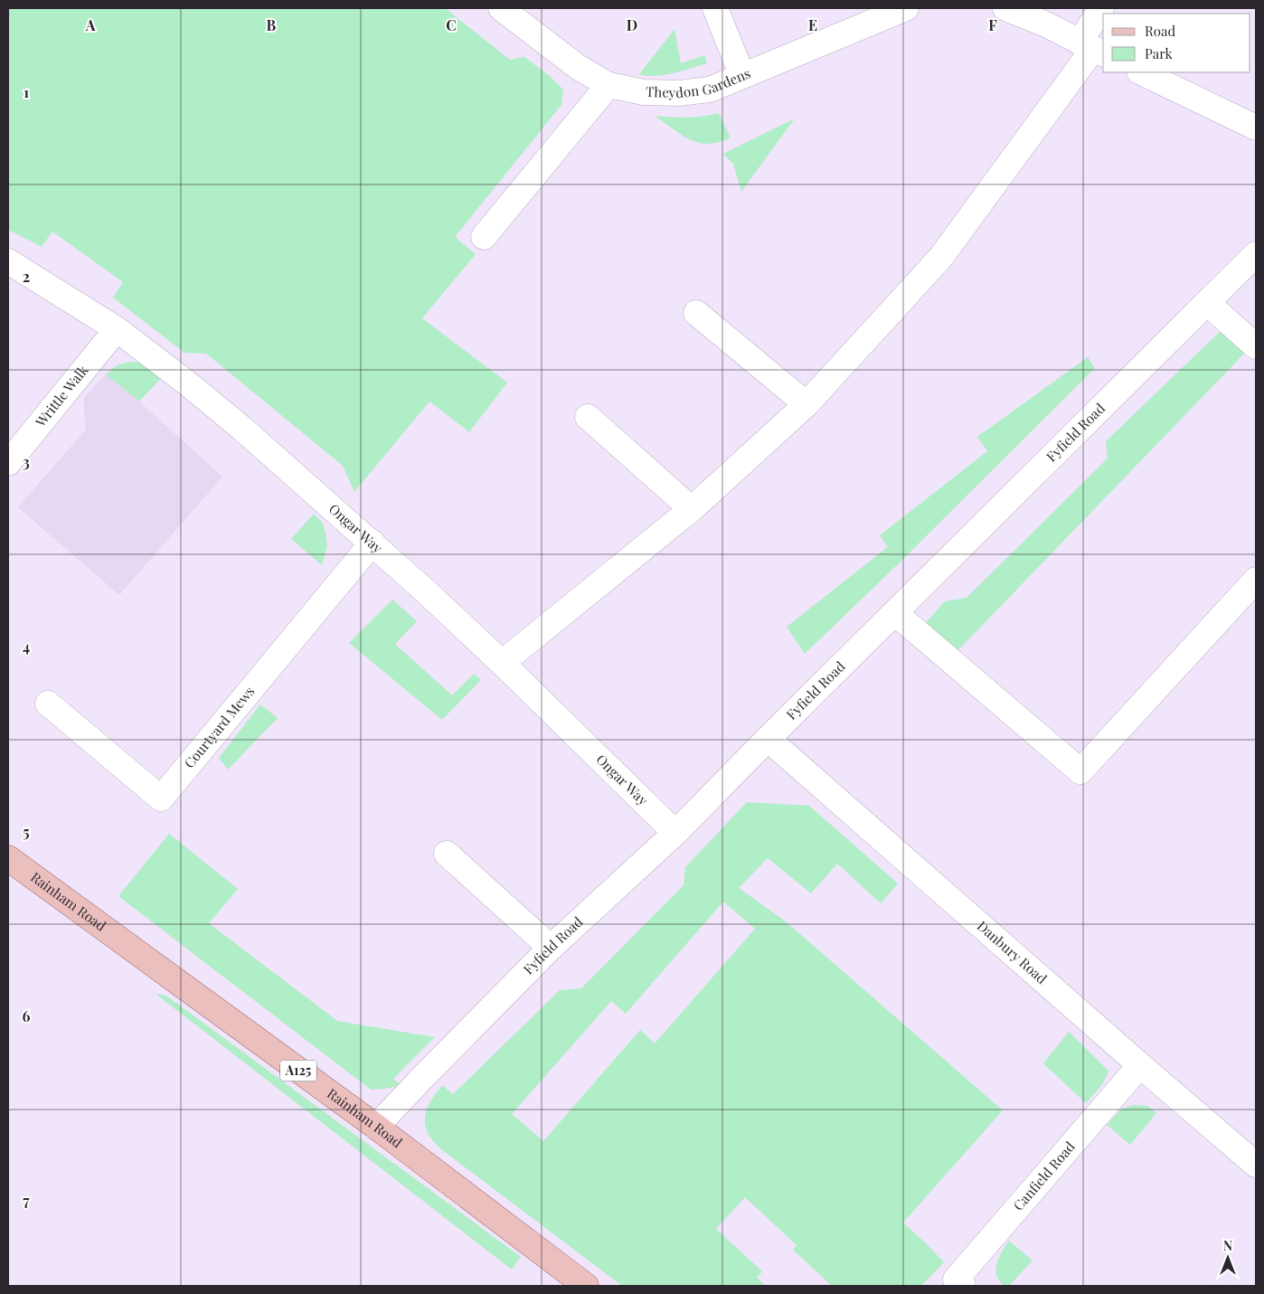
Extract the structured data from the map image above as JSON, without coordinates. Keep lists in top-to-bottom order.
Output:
{
  "streets": {
    "main road": ["Rainham Road", "A125"],
    "street": [
      "Theydon Gardens",
      "Writtle Walk",
      "Fyfield Road",
      "Ongar Way",
      "Courtyard Mews",
      "Danbury Road",
      "Canfield Road"
    ]
  },
  "crossings": [
    ["Writtle Walk", "Ongar Way"],
    ["Fyfield Road", "Ongar Way"],
    ["Fyfield Road", "Rainham Road"],
    ["Fyfield Road", "Danbury Road"],
    ["Ongar Way", "Courtyard Mews"],
    ["Danbury Road", "Canfield Road"]
  ],
  "legend": ["Road", "Park"],
  "north": "top",
  "grid": {
    "columns": [
      "A",
      "B",
      "C",
      "D",
      "E",
      "F"
    ],
    "rows": [
      "1",
      "2",
      "3",
      "4",
      "5",
      "6",
      "7"
    ]
  }
}
